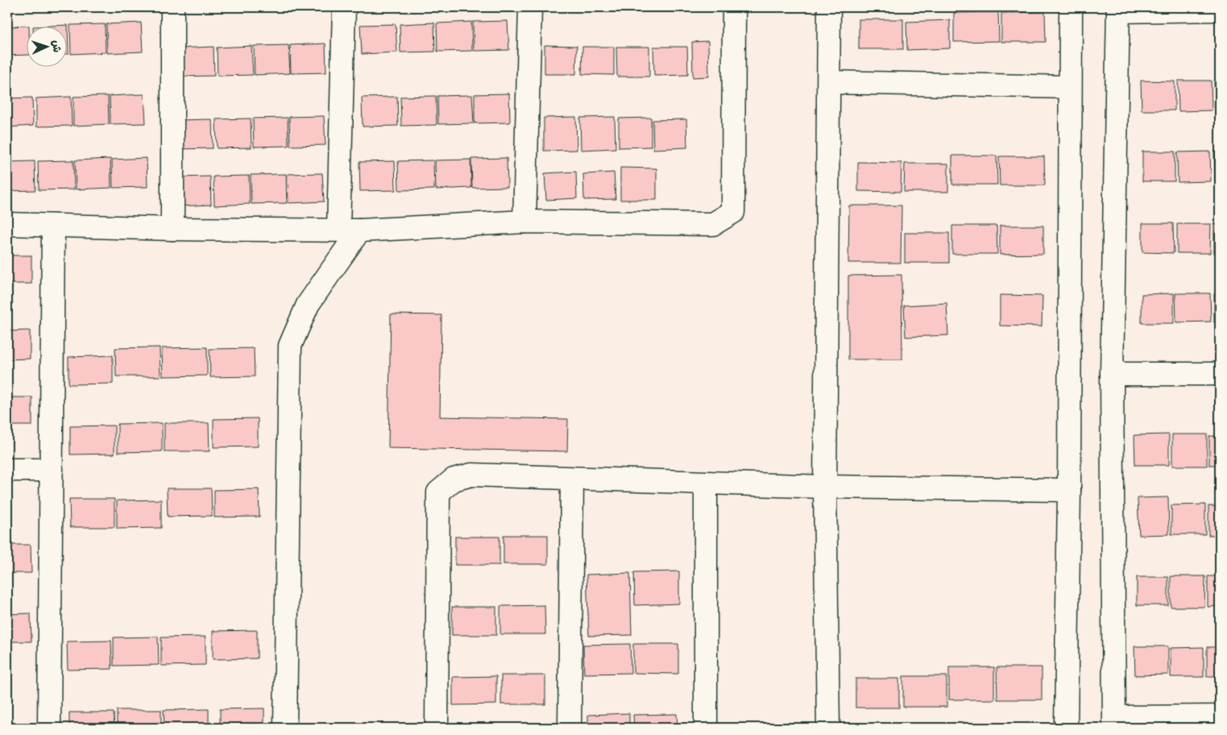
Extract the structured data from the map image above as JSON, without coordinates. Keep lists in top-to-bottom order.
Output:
{
  "north": "right"
}
